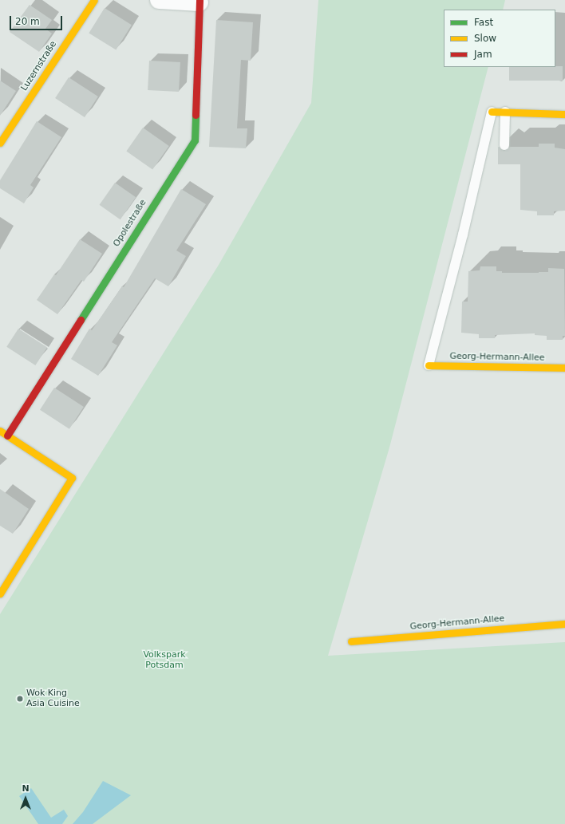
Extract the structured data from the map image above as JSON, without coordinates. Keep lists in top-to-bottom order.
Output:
{
  "streets": {
    "street": ["Luzernstraße", "Opolestraße", "Georg-Hermann-Allee"]
  },
  "parks": ["Volkspark Potsdam"],
  "places": ["Wok King Asia Cuisine"],
  "legend": ["Fast", "Slow", "Jam"],
  "scale_bar": "20 m",
  "north": "top"
}
